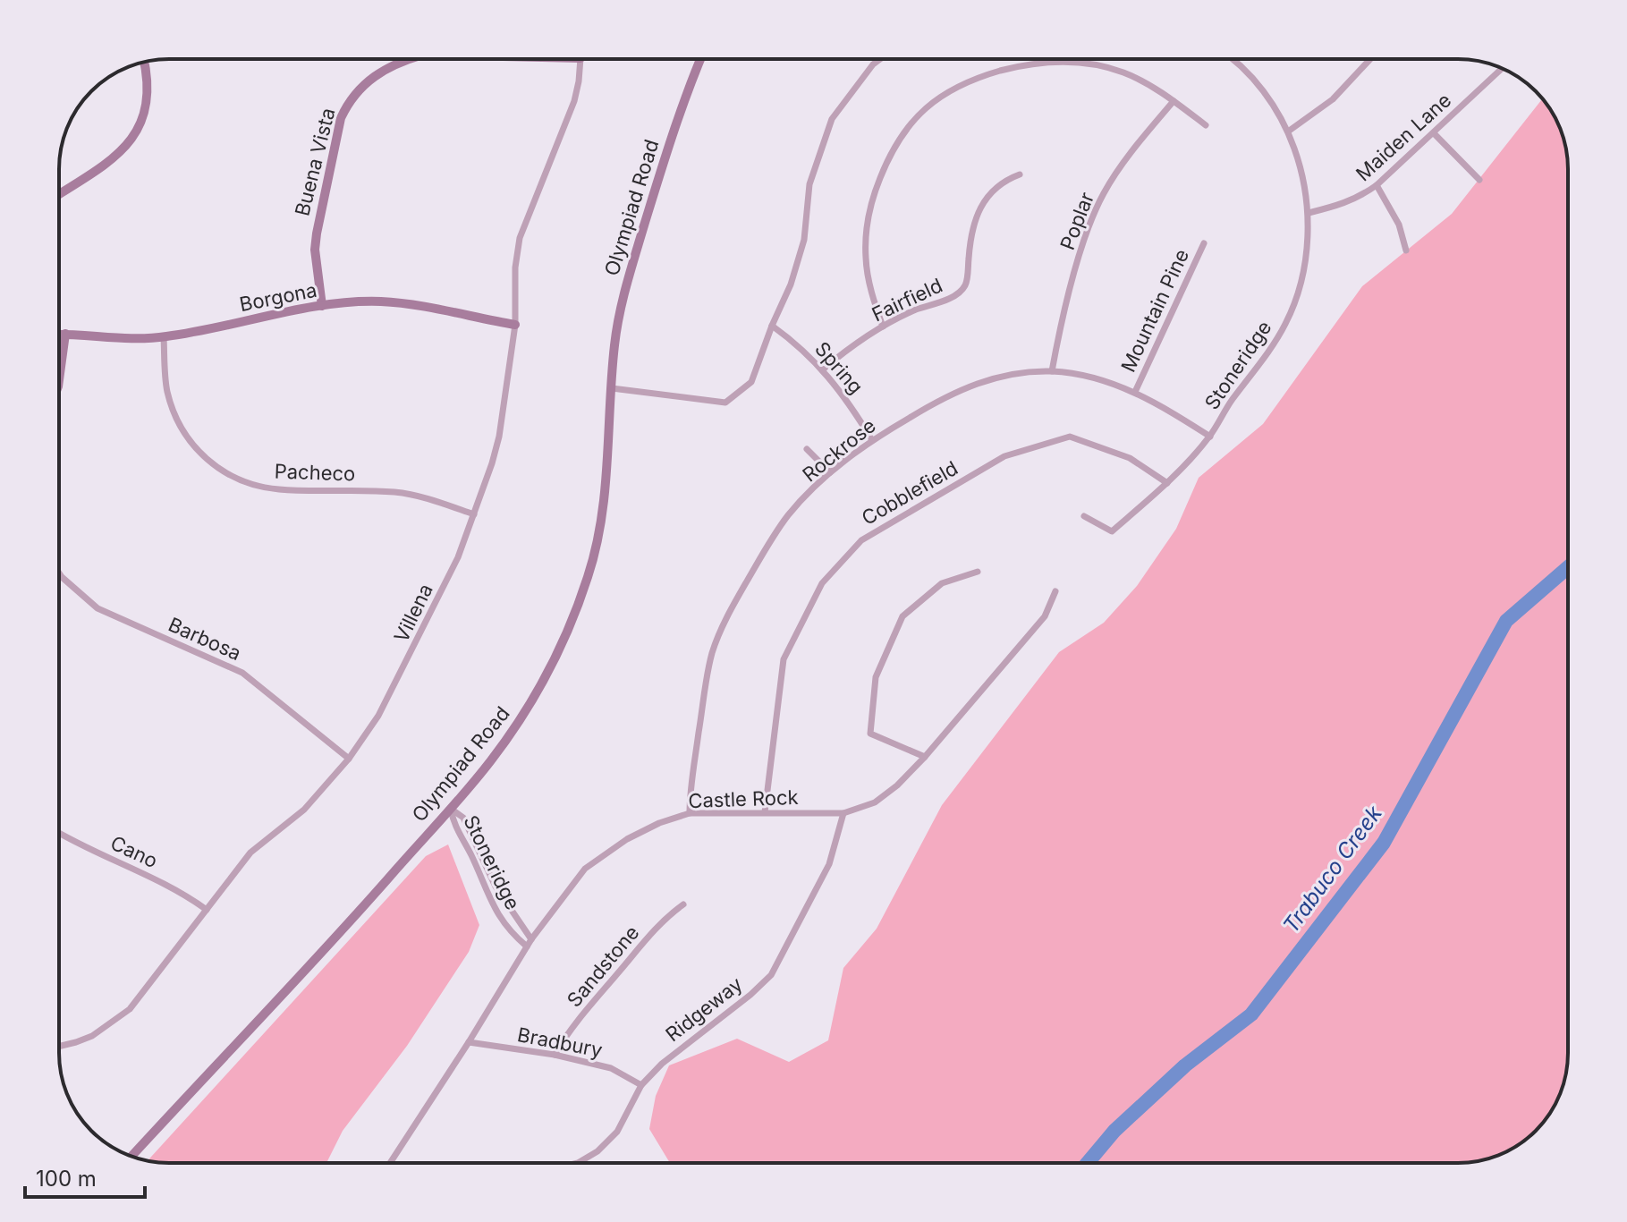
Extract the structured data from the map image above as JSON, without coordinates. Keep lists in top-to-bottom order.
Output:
{
  "streets": {
    "main road": ["Buena Vista", "Olympiad Road", "Borgona"],
    "street": [
      "Maiden Lane",
      "Poplar",
      "Fairfield",
      "Mountain Pine",
      "Stoneridge",
      "Spring",
      "Rockrose",
      "Pacheco",
      "Cobblefield",
      "Villena",
      "Barbosa",
      "Castle Rock",
      "Cano",
      "Sandstone",
      "Ridgeway",
      "Bradbury"
    ]
  },
  "crossings": [
    ["Maiden Lane", "Stoneridge"],
    ["Buena Vista", "Borgona"],
    ["Olympiad Road", "Stoneridge"],
    ["Poplar", "Rockrose"],
    ["Borgona", "Pacheco"],
    ["Borgona", "Villena"],
    ["Fairfield", "Spring"],
    ["Mountain Pine", "Rockrose"],
    ["Stoneridge", "Rockrose"],
    ["Stoneridge", "Cobblefield"],
    ["Stoneridge", "Castle Rock"],
    ["Spring", "Rockrose"],
    ["Rockrose", "Castle Rock"],
    ["Pacheco", "Villena"],
    ["Cobblefield", "Castle Rock"],
    ["Villena", "Barbosa"],
    ["Villena", "Cano"],
    ["Castle Rock", "Ridgeway"],
    ["Castle Rock", "Bradbury"],
    ["Sandstone", "Bradbury"],
    ["Ridgeway", "Bradbury"]
  ],
  "water": ["Trabuco Creek"],
  "scale_bar": "100 m"
}
